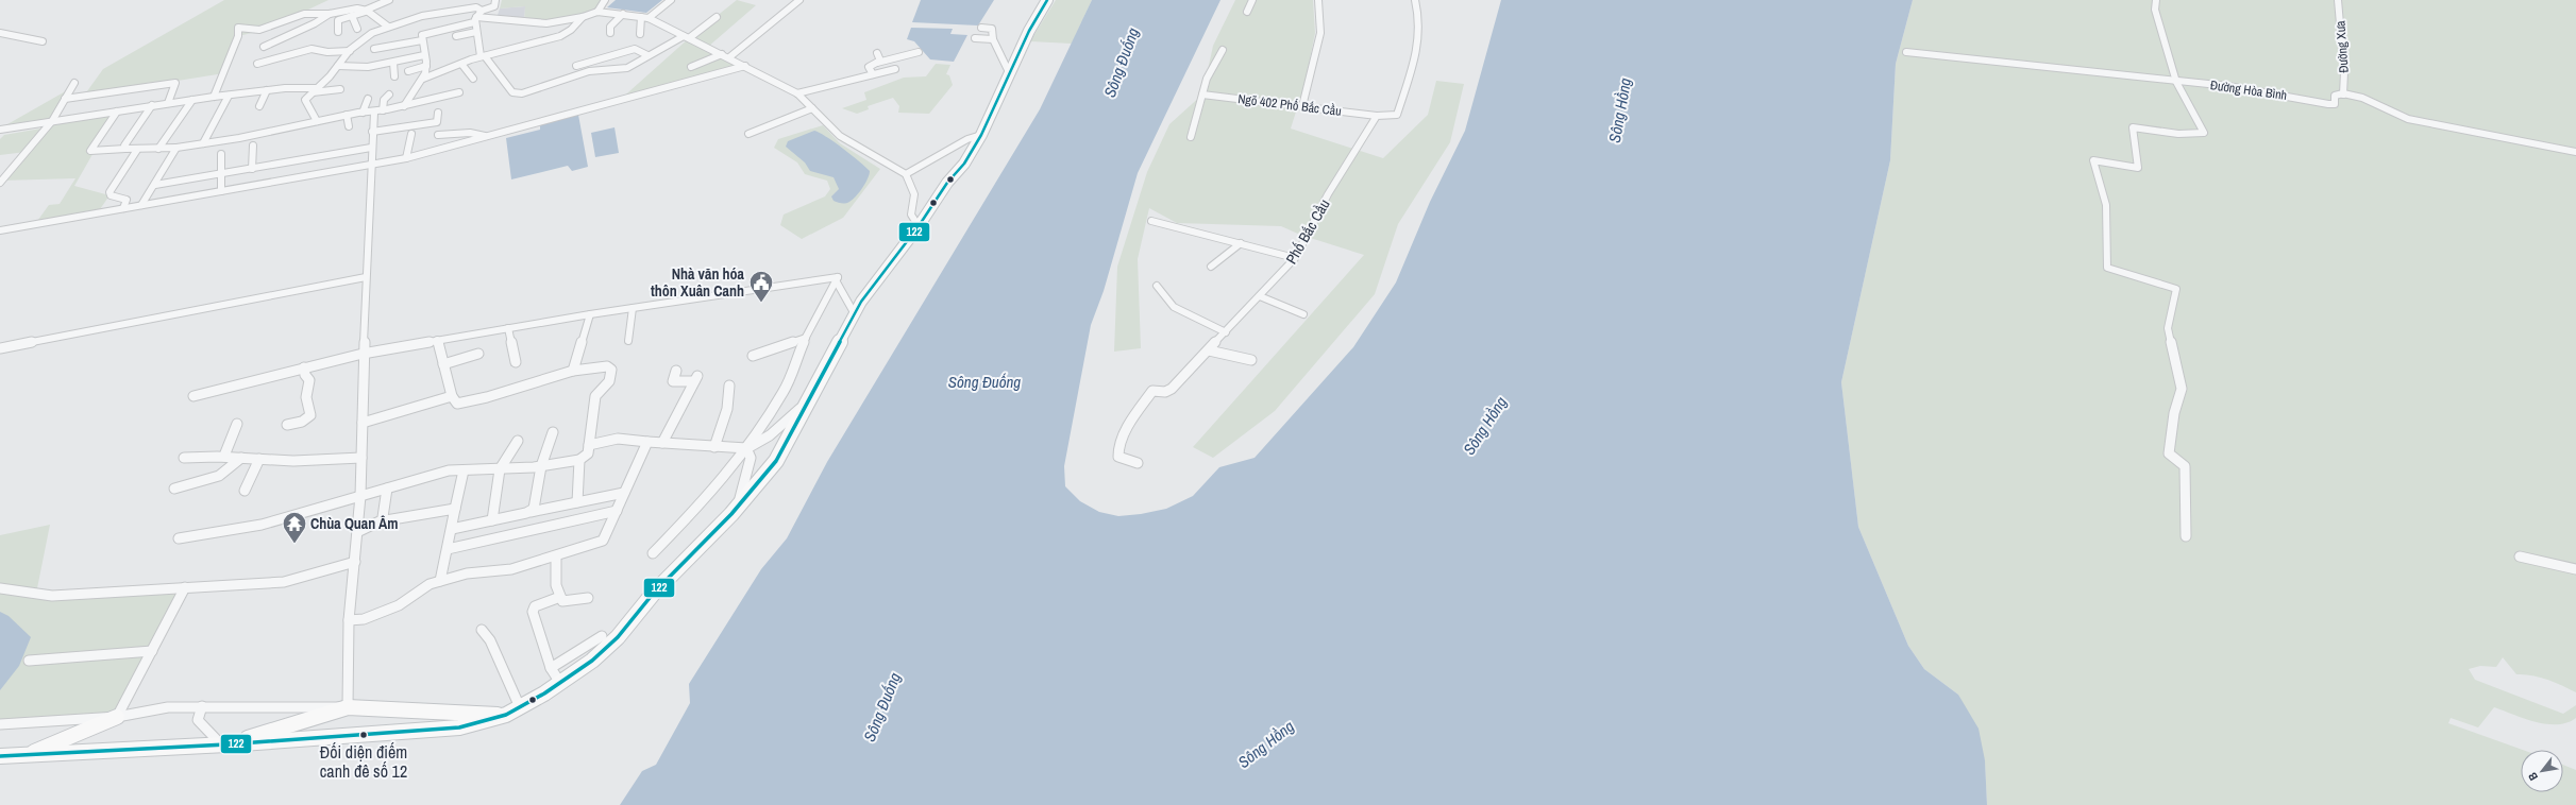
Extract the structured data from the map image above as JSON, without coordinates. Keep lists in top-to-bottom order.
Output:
{
  "streets": {
    "street": [
      "Đường Xưa",
      "Đường Hòa Bình",
      "Ngõ 402 Phố Bắc Cầu",
      "Phố Bắc Cầu"
    ]
  },
  "crossings": [
    ["Đường Xưa", "Đường Hòa Bình"],
    ["Ngõ 402 Phố Bắc Cầu", "Phố Bắc Cầu"]
  ],
  "water": ["Sông Đuống", "Sông Hồng"],
  "places": {
    "public building": ["Nhà văn hóa thôn Xuân Canh"],
    "temple": ["Chùa Quan Âm"],
    "other": ["Đối diện điếm canh đê số 12"]
  },
  "lines": ["transit line 122"],
  "north": "bottom left"
}
